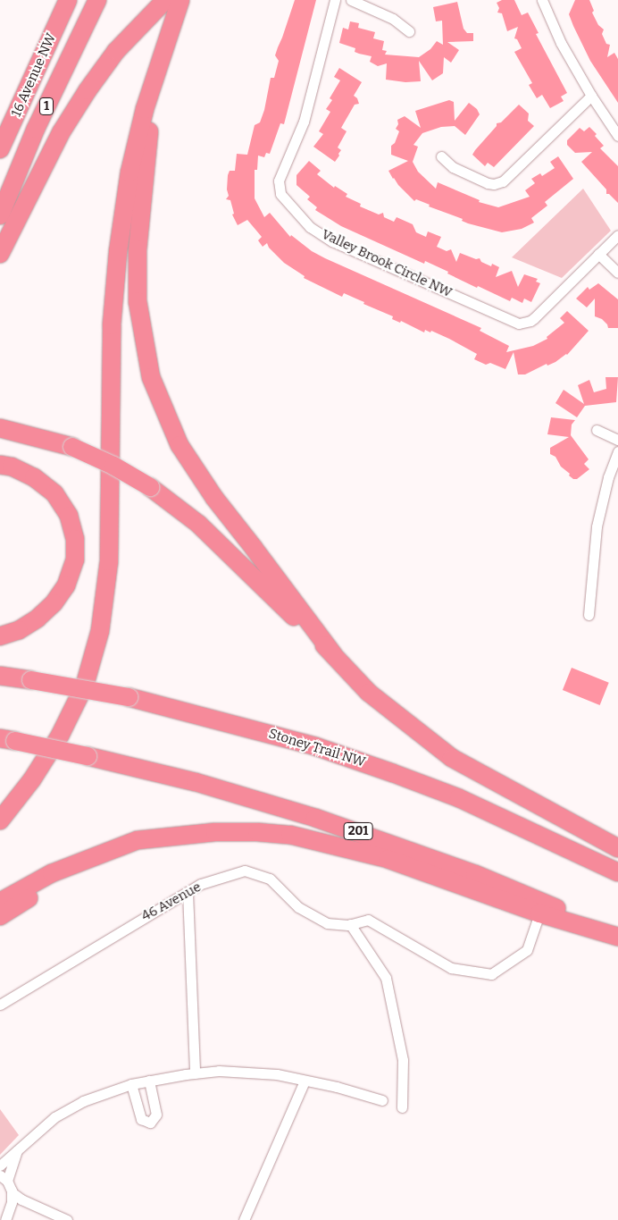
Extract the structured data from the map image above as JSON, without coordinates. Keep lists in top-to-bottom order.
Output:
{
  "streets": {
    "highway": [
      "16 Avenue NW",
      "1",
      "Stoney Trail NW",
      "201"
    ],
    "street": ["Valley Brook Circle NW", "46 Avenue"]
  }
}
